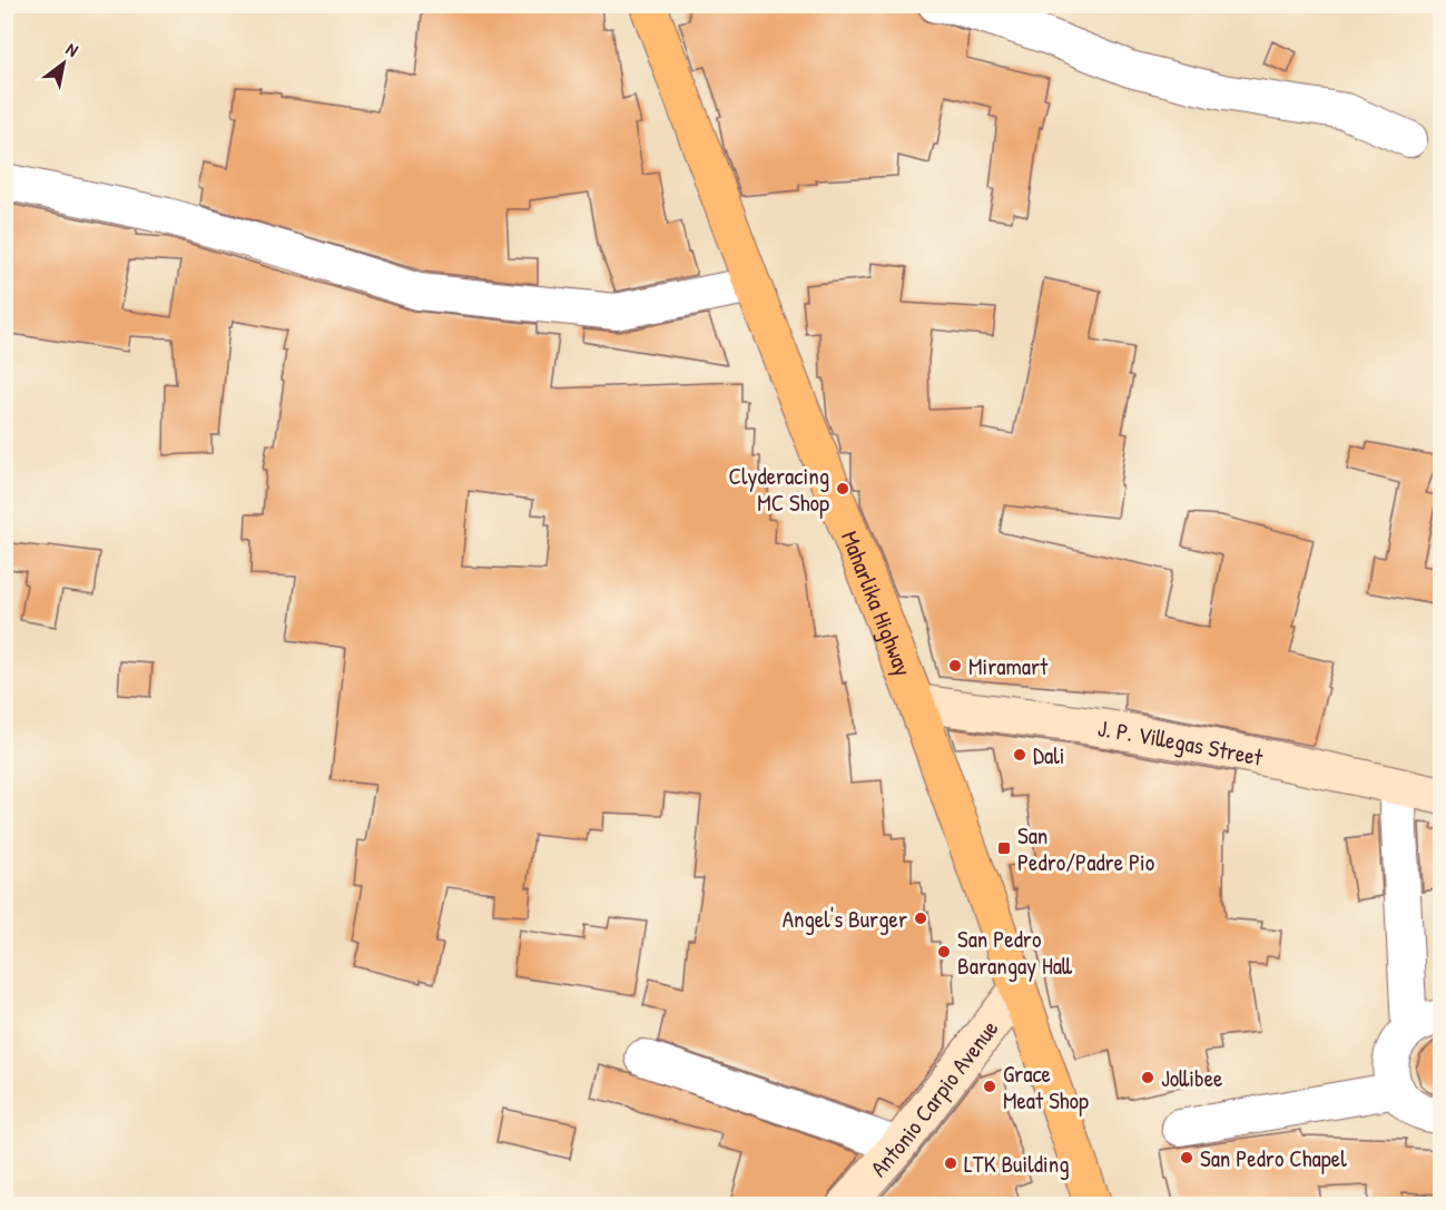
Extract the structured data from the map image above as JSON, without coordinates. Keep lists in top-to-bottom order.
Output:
{
  "streets": {
    "highway": ["Maharlika Highway"],
    "street": ["J. P. Villegas Street", "Antonio Carpio Avenue"]
  },
  "crossings": [
    ["Maharlika Highway", "J. P. Villegas Street"],
    ["Maharlika Highway", "Antonio Carpio Avenue"]
  ],
  "places": {
    "other": [
      "Clyderacing MC Shop",
      "Miramart",
      "Dali",
      "Angel's Burger",
      "San Pedro Barangay Hall",
      "Jollibee",
      "Grace Meat Shop",
      "San Pedro Chapel",
      "LTK Building"
    ],
    "transit": ["San Pedro/Padre Pio"]
  },
  "north": "top right"
}
